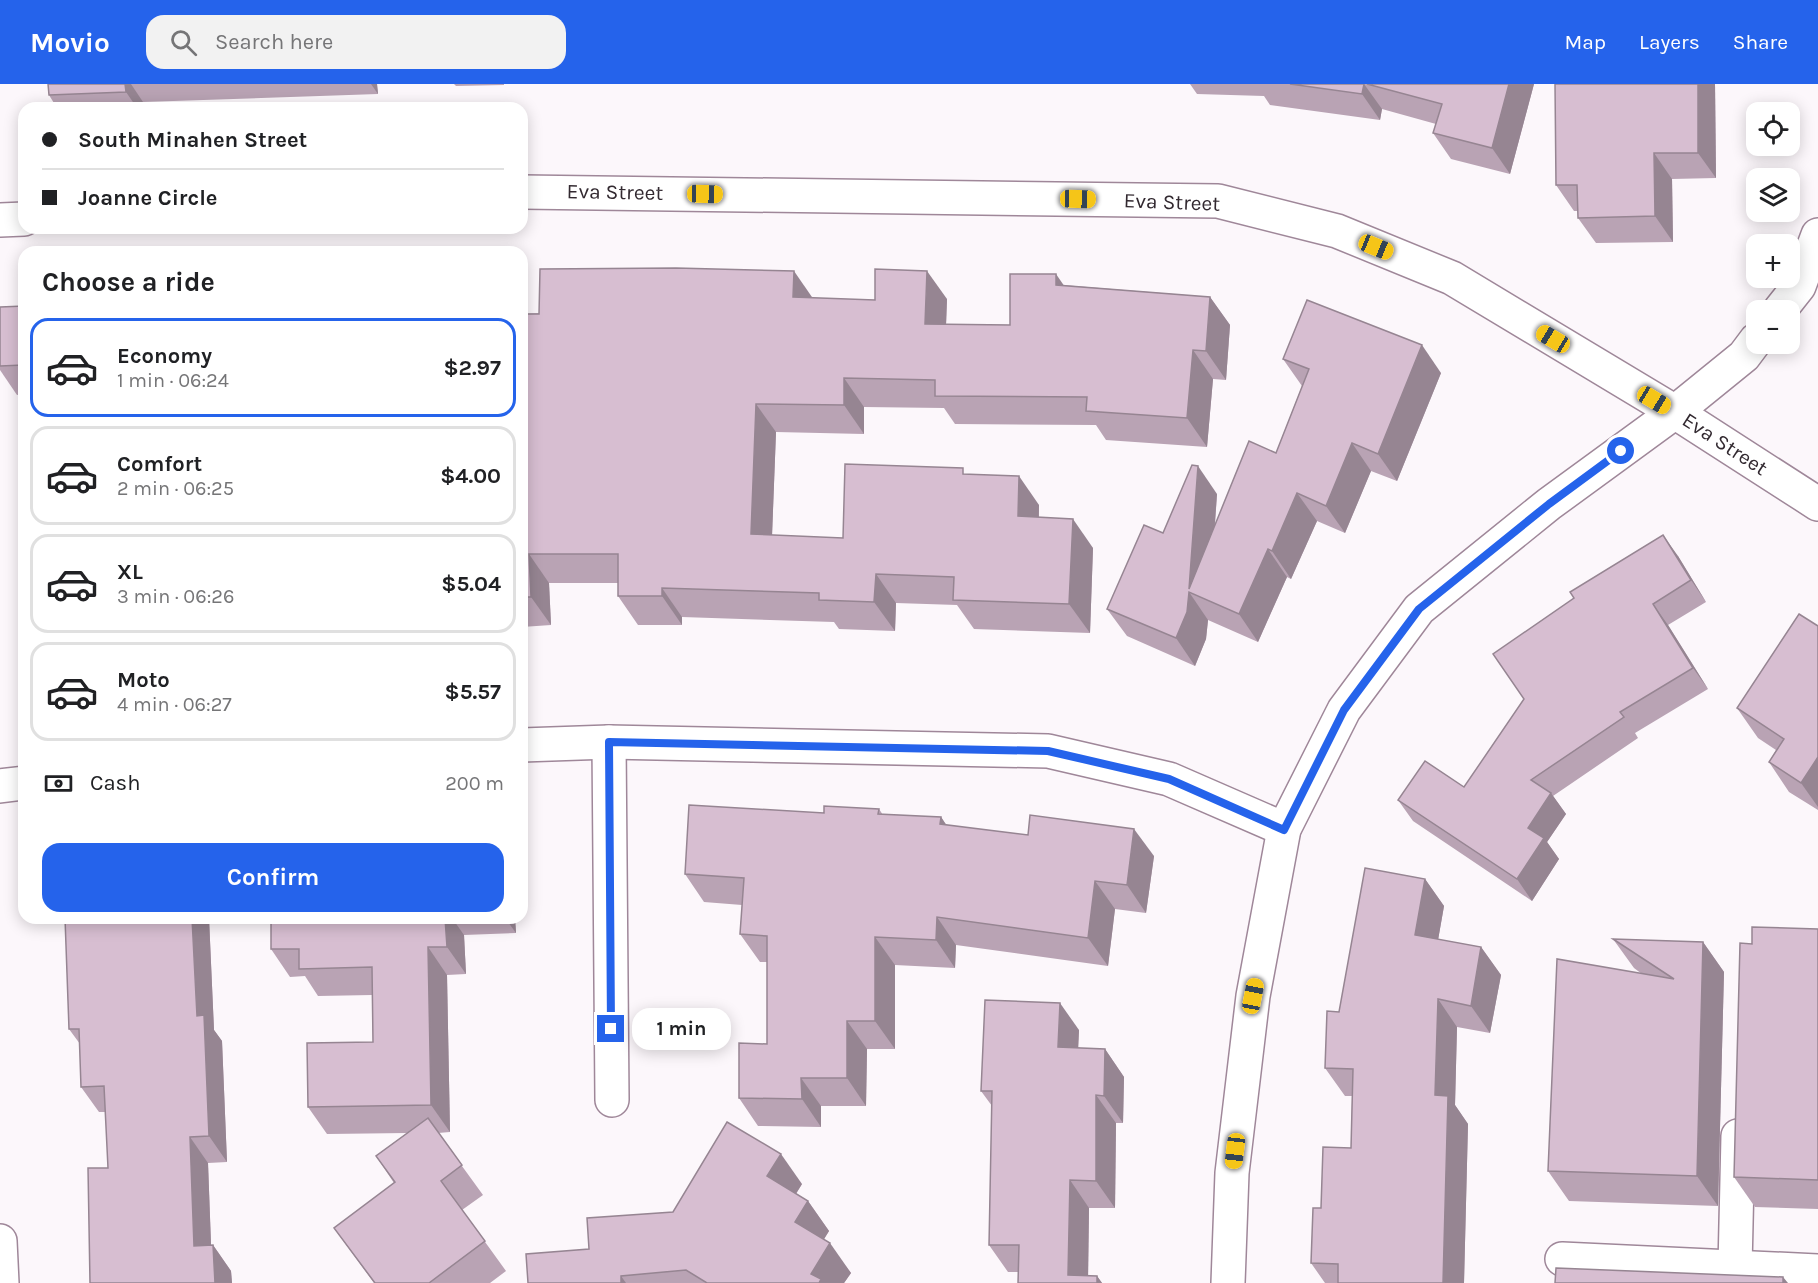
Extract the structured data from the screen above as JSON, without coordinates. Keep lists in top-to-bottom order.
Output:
{
  "streets": {
    "street": ["Eva Street"]
  },
  "page": {
    "header": "Movio",
    "search": "Search here",
    "nav": ["Map", "Layers", "Share"],
    "map_buttons": ["+", "−"],
    "banner": ["South Minahen Street", "Joanne Circle"],
    "heading": "Choose a ride",
    "list": [
      {
        "name": "Economy",
        "note": "1 min · 06:24",
        "value": "$2.97"
      },
      {
        "name": "Comfort",
        "note": "2 min · 06:25",
        "value": "$4.00"
      },
      {
        "name": "XL",
        "note": "3 min · 06:26",
        "value": "$5.04"
      },
      {
        "name": "Moto",
        "note": "4 min · 06:27",
        "value": "$5.57"
      }
    ],
    "pay": ["Cash", "200 m"],
    "buttons": "Confirm",
    "bubble": "1 min"
  }
}
